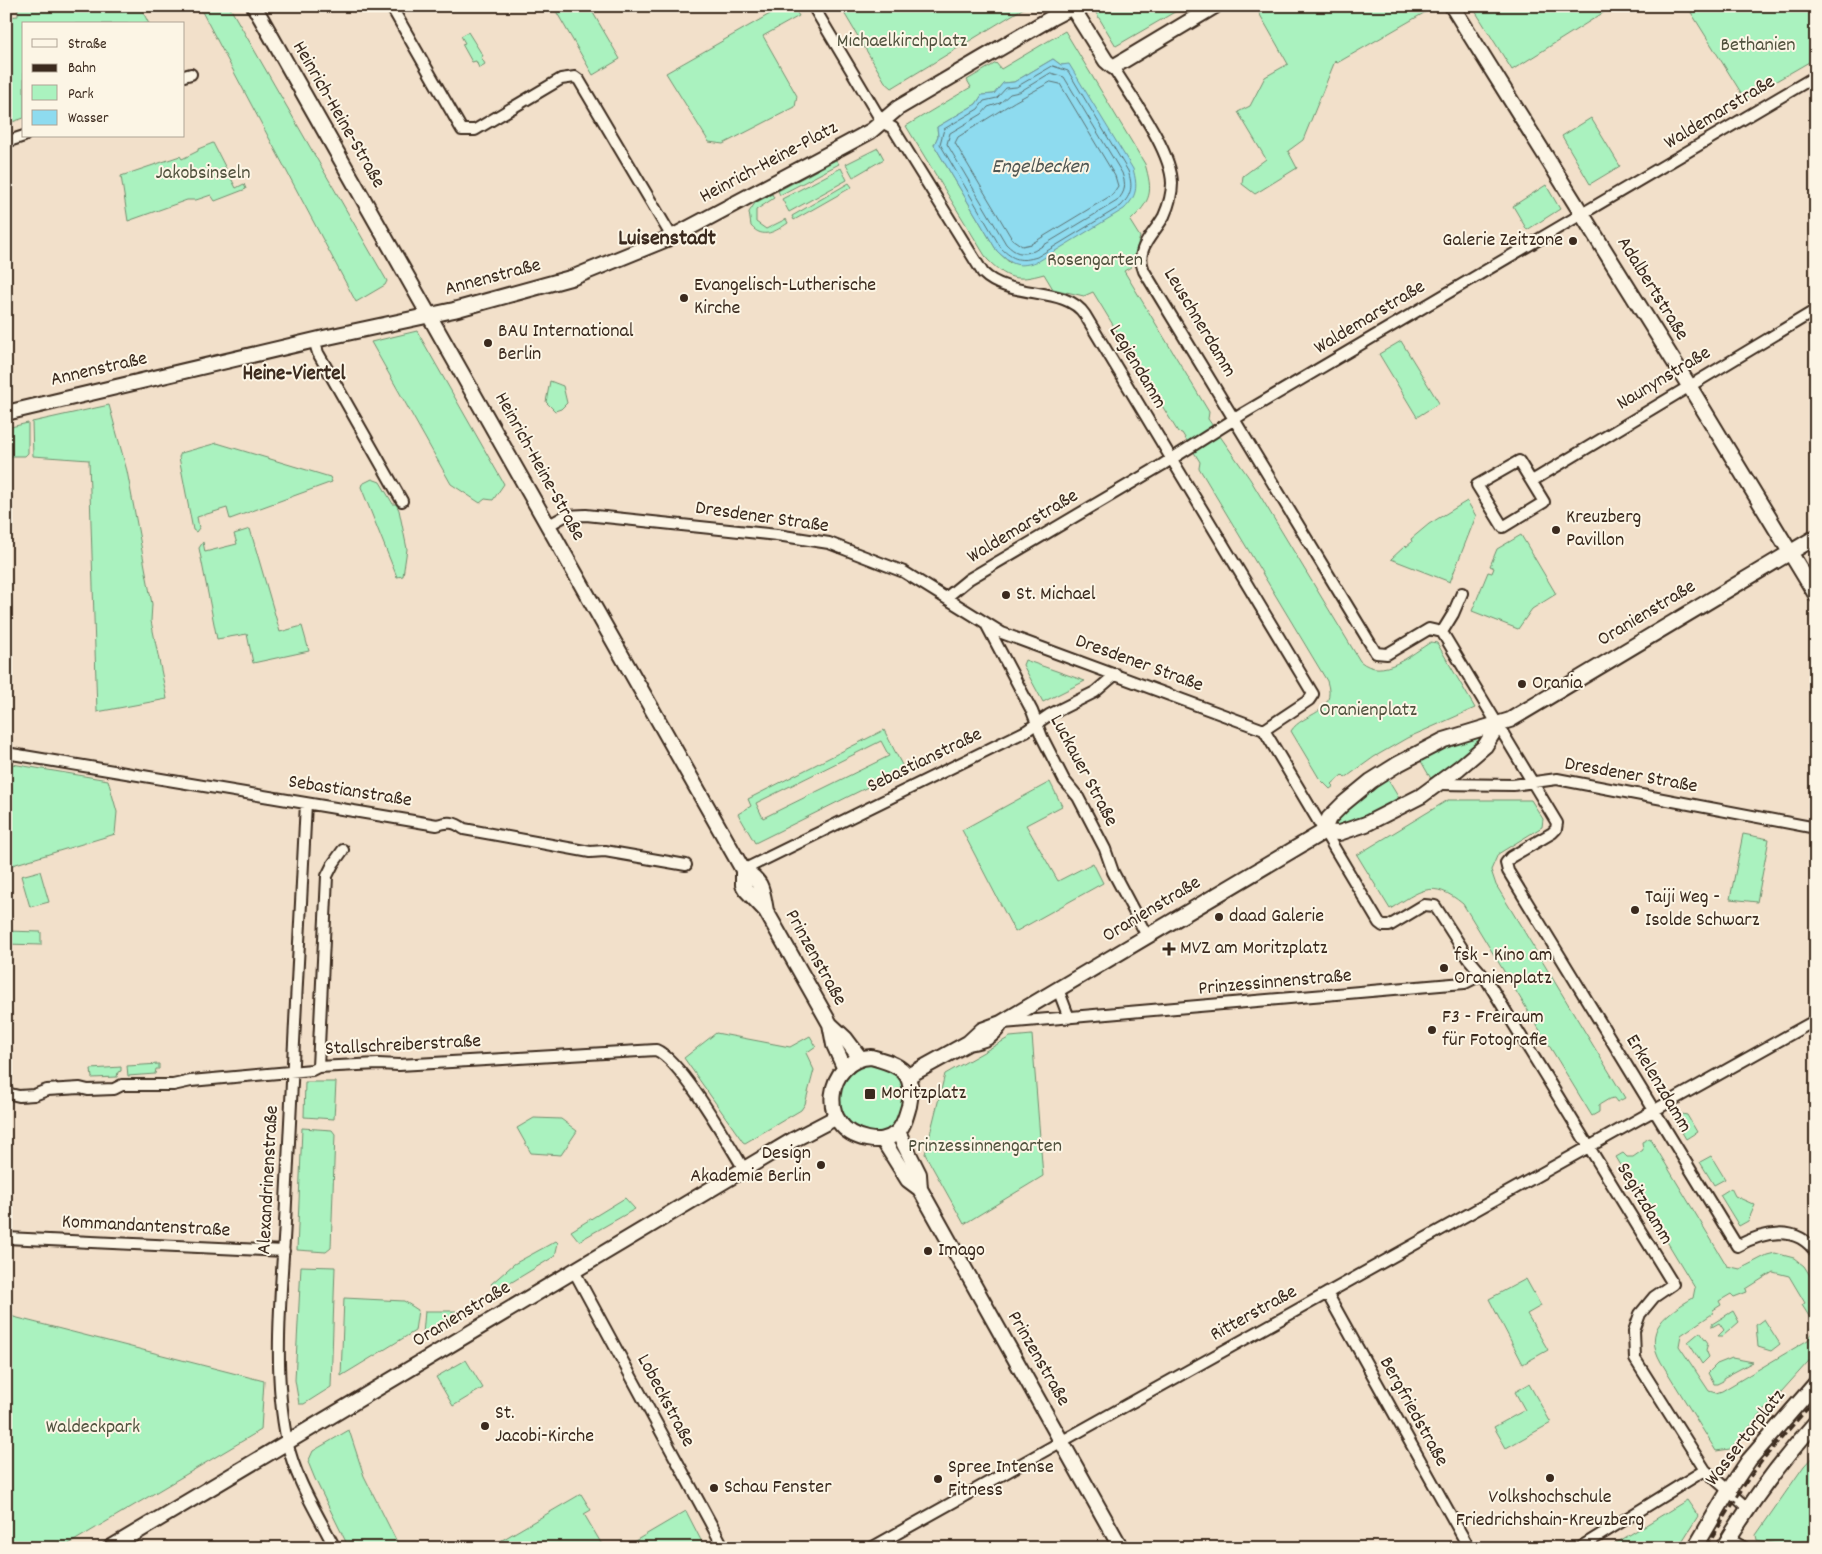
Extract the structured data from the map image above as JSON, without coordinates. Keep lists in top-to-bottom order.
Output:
{
  "streets": {
    "street": [
      "Waldemarstraße",
      "Heinrich-Heine-Straße",
      "Heinrich-Heine-Platz",
      "Annenstraße",
      "Adalbertstraße",
      "Leuschnerdamm",
      "Legiendamm",
      "Naunynstraße",
      "Dresdener Straße",
      "Oranienstraße",
      "Sebastianstraße",
      "Luckauer Straße",
      "Prinzenstraße",
      "Prinzessinnenstraße",
      "Stallschreiberstraße",
      "Erkelenzdamm",
      "Alexandrinenstraße",
      "Segitzdamm",
      "Kommandantenstraße",
      "Ritterstraße",
      "Lobeckstraße",
      "Bergfriedstraße",
      "Wassertorplatz"
    ]
  },
  "crossings": [
    ["Waldemarstraße", "Adalbertstraße"],
    ["Waldemarstraße", "Leuschnerdamm"],
    ["Waldemarstraße", "Legiendamm"],
    ["Waldemarstraße", "Dresdener Straße"],
    ["Heinrich-Heine-Straße", "Annenstraße"],
    ["Heinrich-Heine-Straße", "Dresdener Straße"],
    ["Heinrich-Heine-Straße", "Sebastianstraße"],
    ["Heinrich-Heine-Straße", "Prinzenstraße"],
    ["Heinrich-Heine-Platz", "Annenstraße"],
    ["Heinrich-Heine-Platz", "Legiendamm"],
    ["Adalbertstraße", "Naunynstraße"],
    ["Adalbertstraße", "Oranienstraße"],
    ["Legiendamm", "Dresdener Straße"],
    ["Dresdener Straße", "Oranienstraße"],
    ["Dresdener Straße", "Sebastianstraße"],
    ["Dresdener Straße", "Luckauer Straße"],
    ["Dresdener Straße", "Erkelenzdamm"],
    ["Oranienstraße", "Luckauer Straße"],
    ["Oranienstraße", "Prinzenstraße"],
    ["Oranienstraße", "Prinzessinnenstraße"],
    ["Oranienstraße", "Stallschreiberstraße"],
    ["Oranienstraße", "Alexandrinenstraße"],
    ["Oranienstraße", "Segitzdamm"],
    ["Oranienstraße", "Lobeckstraße"],
    ["Sebastianstraße", "Luckauer Straße"],
    ["Sebastianstraße", "Prinzenstraße"],
    ["Sebastianstraße", "Alexandrinenstraße"],
    ["Prinzenstraße", "Ritterstraße"],
    ["Prinzessinnenstraße", "Segitzdamm"],
    ["Stallschreiberstraße", "Alexandrinenstraße"],
    ["Erkelenzdamm", "Ritterstraße"],
    ["Alexandrinenstraße", "Kommandantenstraße"],
    ["Segitzdamm", "Ritterstraße"],
    ["Segitzdamm", "Wassertorplatz"],
    ["Ritterstraße", "Bergfriedstraße"]
  ],
  "districts": ["Luisenstadt", "Heine-Viertel"],
  "water": ["Engelbecken"],
  "parks": [
    "Michaelkirchplatz",
    "Bethanien",
    "Jakobsinseln",
    "Rosengarten",
    "Oranienplatz",
    "Prinzessinnengarten",
    "Waldeckpark"
  ],
  "places": {
    "other": [
      "Galerie Zeitzone",
      "Evangelisch-Lutherische Kirche",
      "BAU International Berlin",
      "Kreuzberg Pavillon",
      "St. Michael",
      "Orania",
      "Taiji Weg - Isolde Schwarz",
      "daad Galerie",
      "fsk - Kino am Oranienplatz",
      "F3 - Freiraum für Fotografie",
      "Design Akademie Berlin",
      "Imago",
      "St. Jacobi-Kirche",
      "Volkshochschule Friedrichshain-Kreuzberg",
      "Spree Intense Fitness",
      "Schau Fenster"
    ],
    "health": ["MVZ am Moritzplatz"],
    "transit": ["Moritzplatz"]
  },
  "legend": [
    "Straße",
    "Bahn",
    "Park",
    "Wasser"
  ]
}
